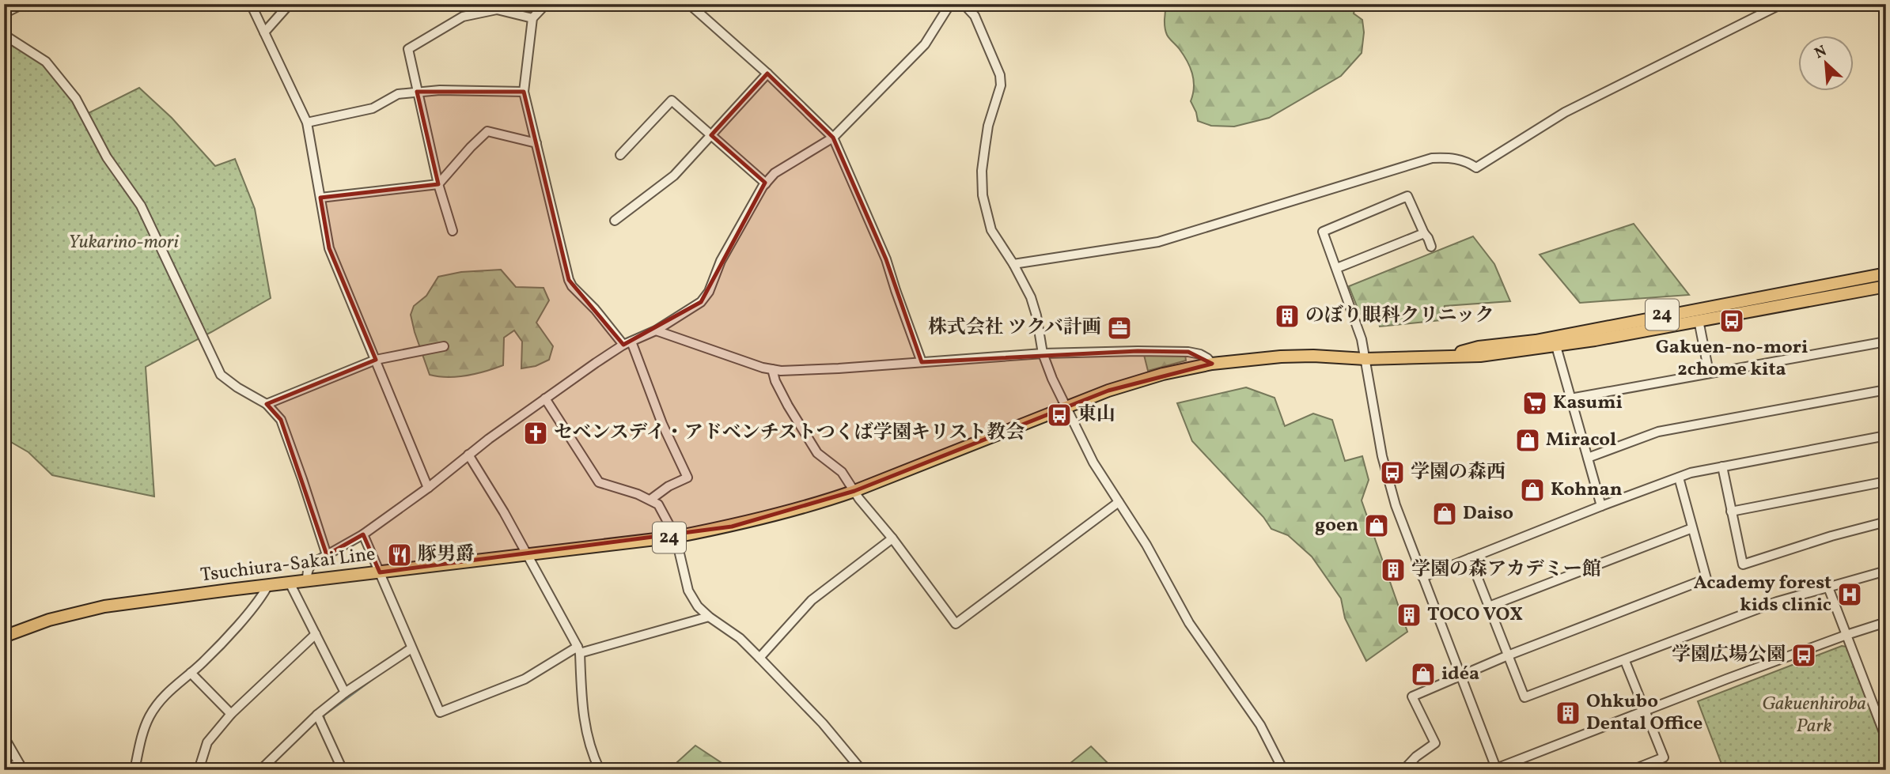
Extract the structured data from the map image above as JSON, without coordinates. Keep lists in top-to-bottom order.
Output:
{
  "streets": {
    "main road": ["24", "Tsuchiura-Sakai Line"]
  },
  "crossings": [
    ["24", "Tsuchiura-Sakai Line"]
  ],
  "parks": ["Yukarino-mori", "Gakuenhiroba Park"],
  "places": {
    "building": [
      "のぼり眼科クリニック",
      "学園の森アカデミー館",
      "TOCO VOX",
      "Ohkubo Dental Office"
    ],
    "bus stop": [
      "Gakuen-no-mori 2chome kita",
      "東山",
      "学園の森西",
      "学園広場公園"
    ],
    "office": ["株式会社 ツクバ計画"],
    "supermarket": ["Kasumi"],
    "church": ["セベンスデイ・アドベンチストつくば学園キリスト教会"],
    "shop": [
      "Miracol",
      "Kohnan",
      "Daiso",
      "goen",
      "idéa"
    ],
    "restaurant": ["豚男爵"],
    "hospital": ["Academy forest kids clinic"]
  },
  "north": "top left"
}
